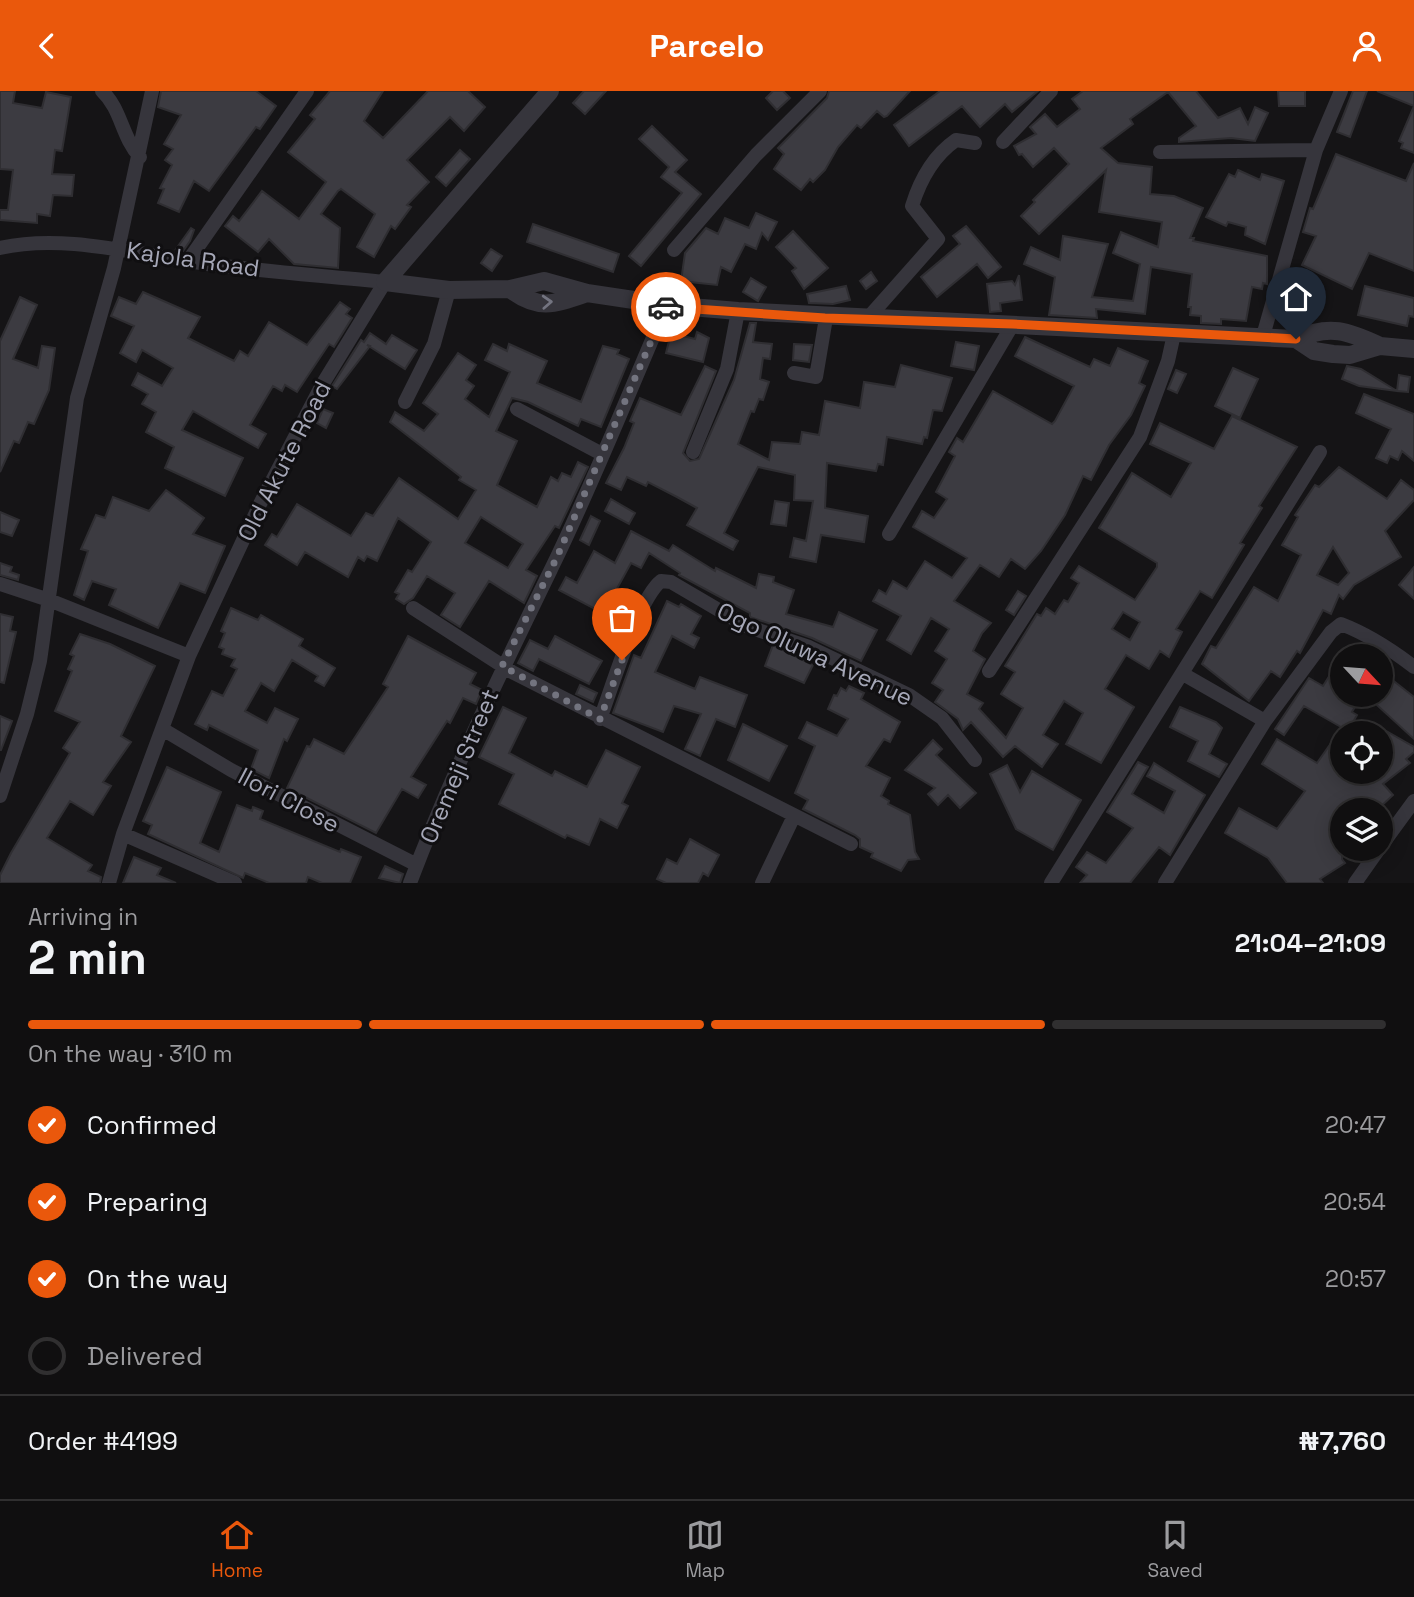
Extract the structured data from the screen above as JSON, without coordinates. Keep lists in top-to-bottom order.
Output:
{
  "streets": {
    "street": [
      "Kajola Road",
      "Old Akute Road",
      "Ogo Oluwa Avenue",
      "Oremeji Street",
      "Ilori Close"
    ]
  },
  "crossings": [
    ["Kajola Road", "Old Akute Road"],
    ["Old Akute Road", "Ilori Close"],
    ["Oremeji Street", "Ilori Close"]
  ],
  "north": "bottom right",
  "page": {
    "header": "Parcelo",
    "heading": ["2 min", "Arriving in", "21:04–21:09"],
    "panel": ["Order #4199", "₦7,760"],
    "bar": "On the way · 310 m",
    "list": [
      ["Confirmed", "20:47"],
      ["Preparing", "20:54"],
      ["On the way", "20:57"],
      "Delivered"
    ],
    "tabs": ["Home", "Map", "Saved"]
  }
}
